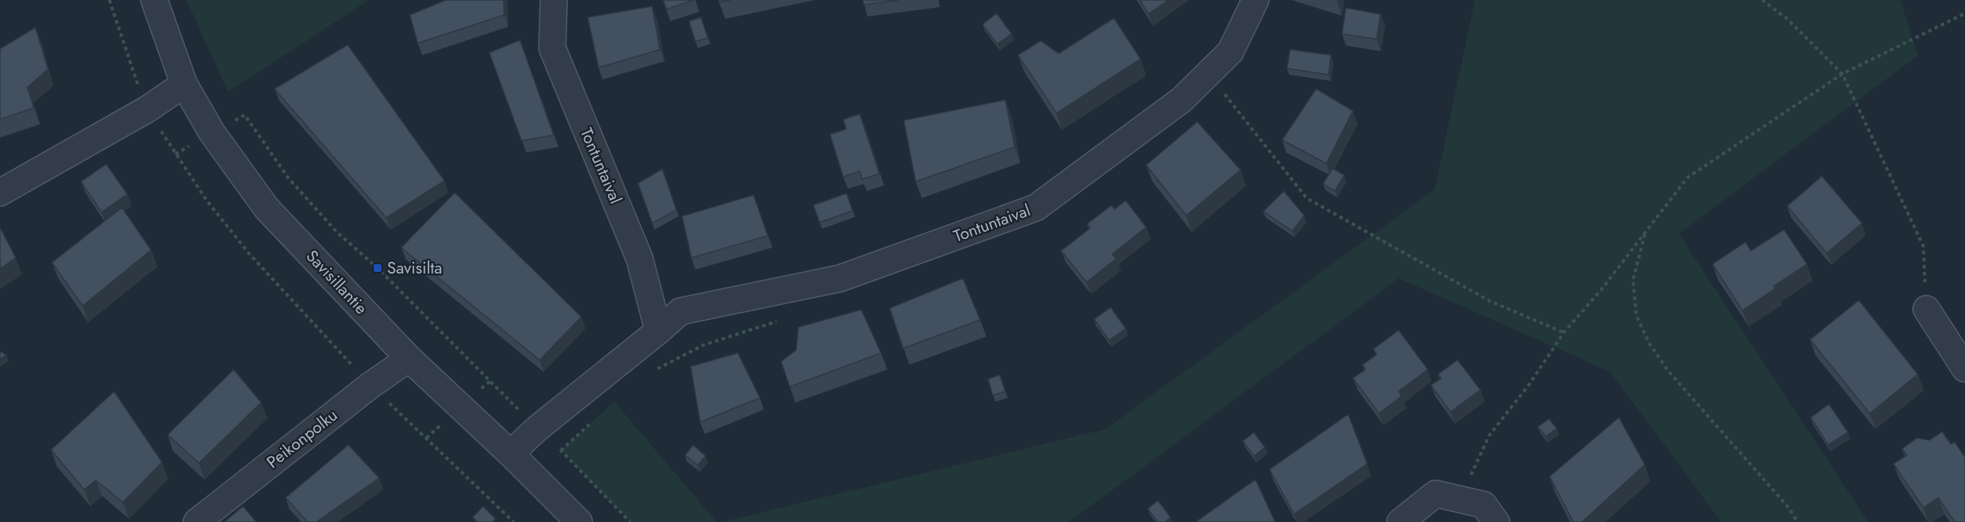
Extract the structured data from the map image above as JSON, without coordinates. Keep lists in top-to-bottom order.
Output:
{
  "streets": {
    "street": ["Tontuntaival", "Savisillantie", "Peikonpolku"]
  },
  "crossings": [
    ["Tontuntaival", "Savisillantie"],
    ["Savisillantie", "Peikonpolku"]
  ],
  "places": {
    "transit": ["Savisilta"]
  }
}
